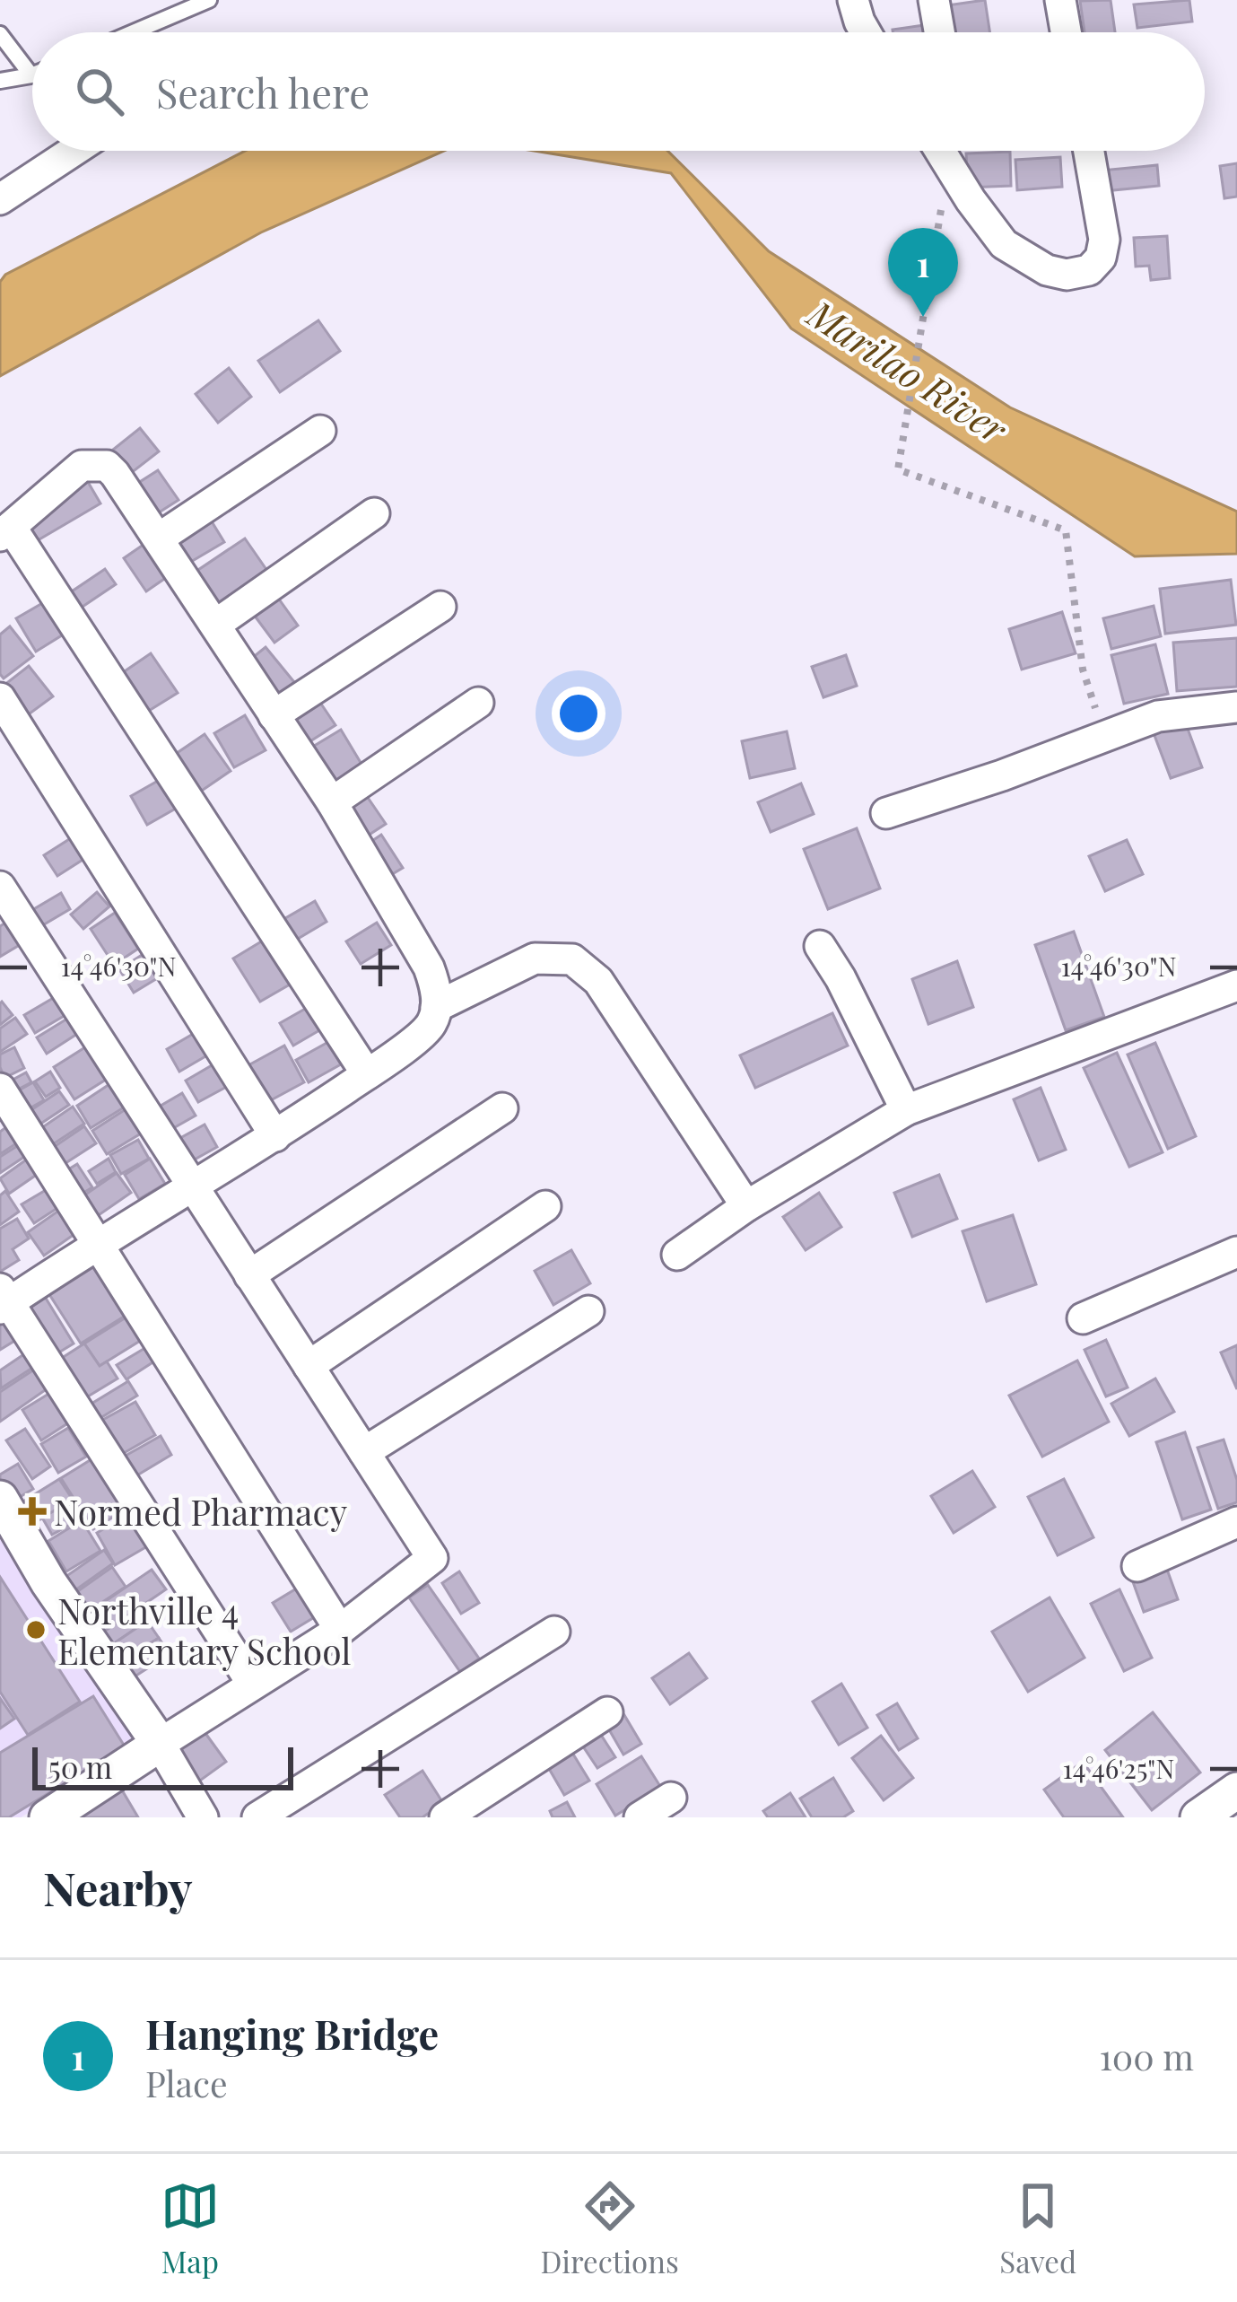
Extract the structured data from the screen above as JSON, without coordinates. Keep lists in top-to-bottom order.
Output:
{
  "water": ["Marilao River"],
  "places": {
    "health": ["Normed Pharmacy"],
    "other": ["Northville 4 Elementary School"]
  },
  "scale_bar": "50 m",
  "page": {
    "search": "Search here",
    "pins": "1",
    "scale": "50 m",
    "heading": "Nearby",
    "list": [
      {
        "mark": "1",
        "name": "Hanging Bridge",
        "note": "Place",
        "value": "100 m"
      }
    ],
    "nav": ["Map", "Directions", "Saved"]
  },
  "coordinates": ["14°46'30\"N", "14°46'25\"N"]
}
